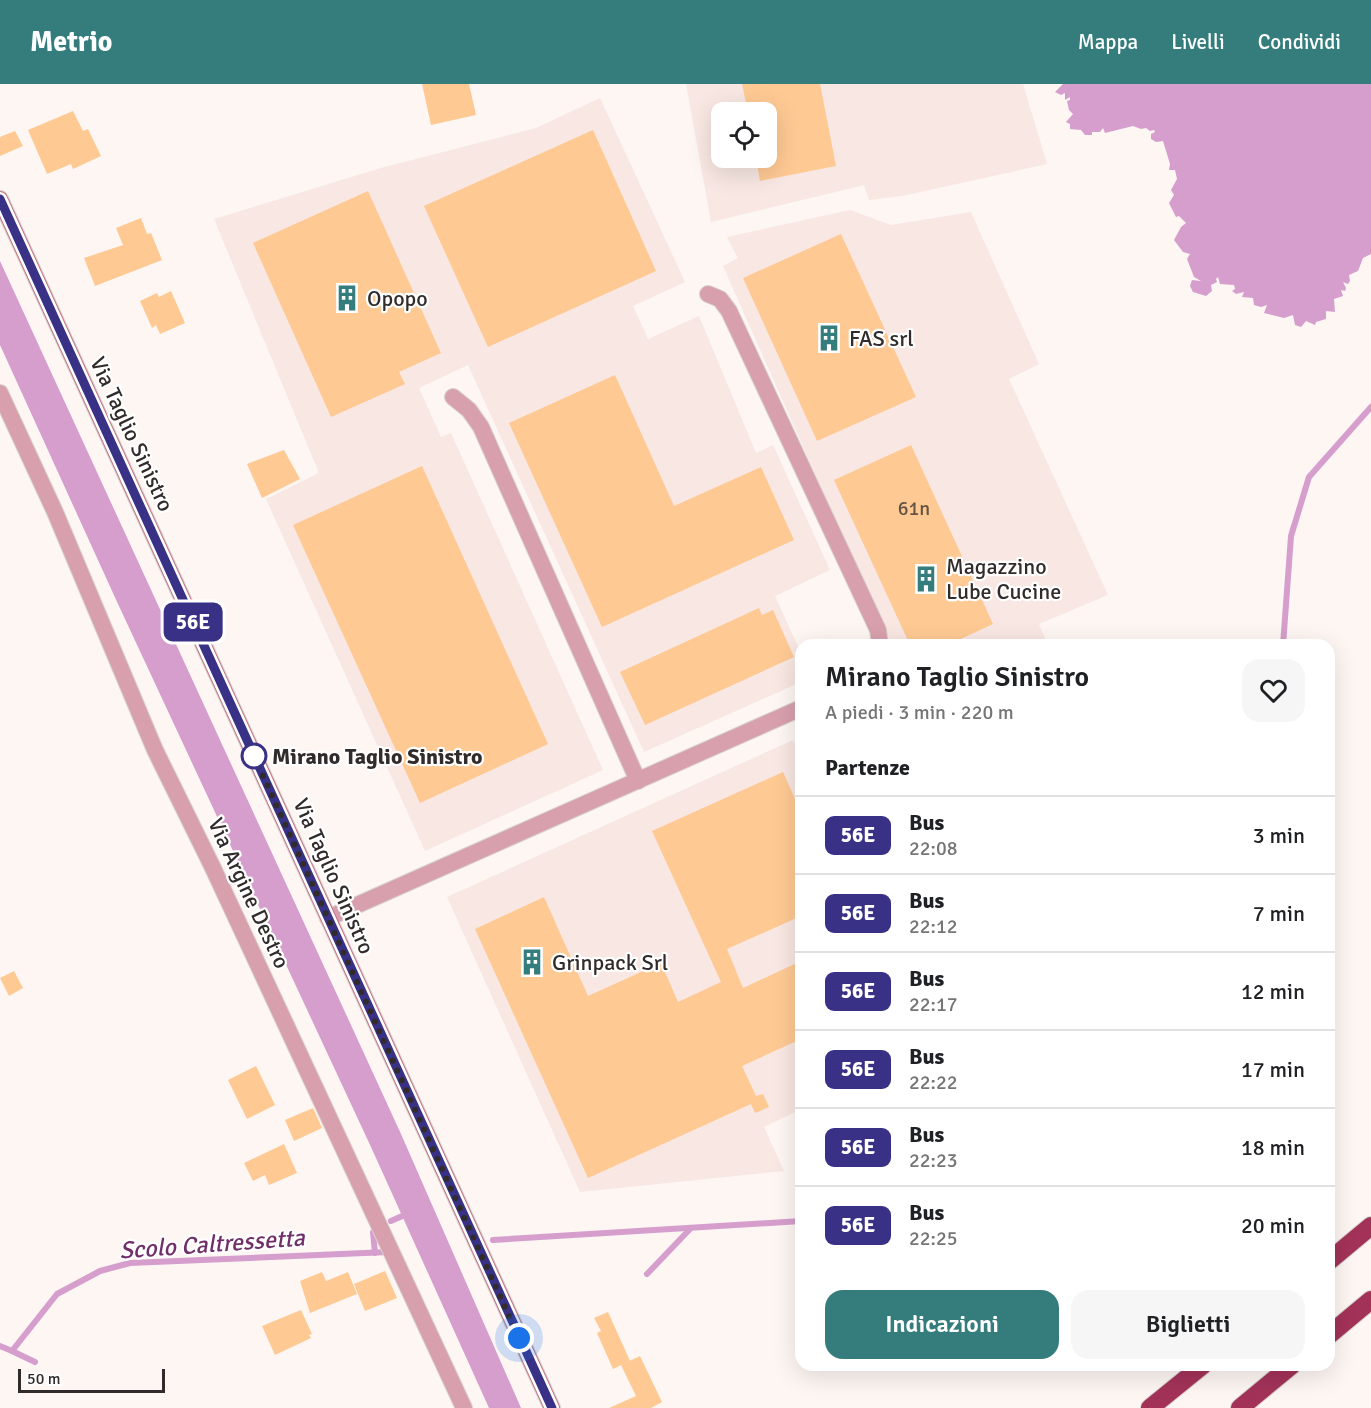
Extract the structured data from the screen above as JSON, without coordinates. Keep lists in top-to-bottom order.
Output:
{
  "streets": {
    "main road": ["Via Taglio Sinistro"],
    "street": ["Via Argine Destro"]
  },
  "water": ["Scolo Caltressetta"],
  "places": {
    "building": [
      "Opopo",
      "FAS srl",
      "Magazzino Lube Cucine",
      "Grinpack Srl"
    ],
    "other": ["Mirano Taglio Sinistro"]
  },
  "lines": ["bus line 56E"],
  "house_numbers": ["61n"],
  "scale_bar": "50 m",
  "page": {
    "header": "Metrio",
    "nav": ["Mappa", "Livelli", "Condividi"],
    "on_map": "56E",
    "heading": [
      ["Mirano Taglio Sinistro", "A piedi · 3 min · 220 m"],
      "Partenze"
    ],
    "list": [
      {
        "mark": "56E",
        "name": "Bus",
        "note": "22:08",
        "value": "3 min"
      },
      {
        "mark": "56E",
        "name": "Bus",
        "note": "22:12",
        "value": "7 min"
      },
      {
        "mark": "56E",
        "name": "Bus",
        "note": "22:17",
        "value": "12 min"
      },
      {
        "mark": "56E",
        "name": "Bus",
        "note": "22:22",
        "value": "17 min"
      },
      {
        "mark": "56E",
        "name": "Bus",
        "note": "22:23",
        "value": "18 min"
      },
      {
        "mark": "56E",
        "name": "Bus",
        "note": "22:25",
        "value": "20 min"
      }
    ],
    "buttons": ["Indicazioni", "Biglietti"],
    "scale": "50 m"
  }
}
